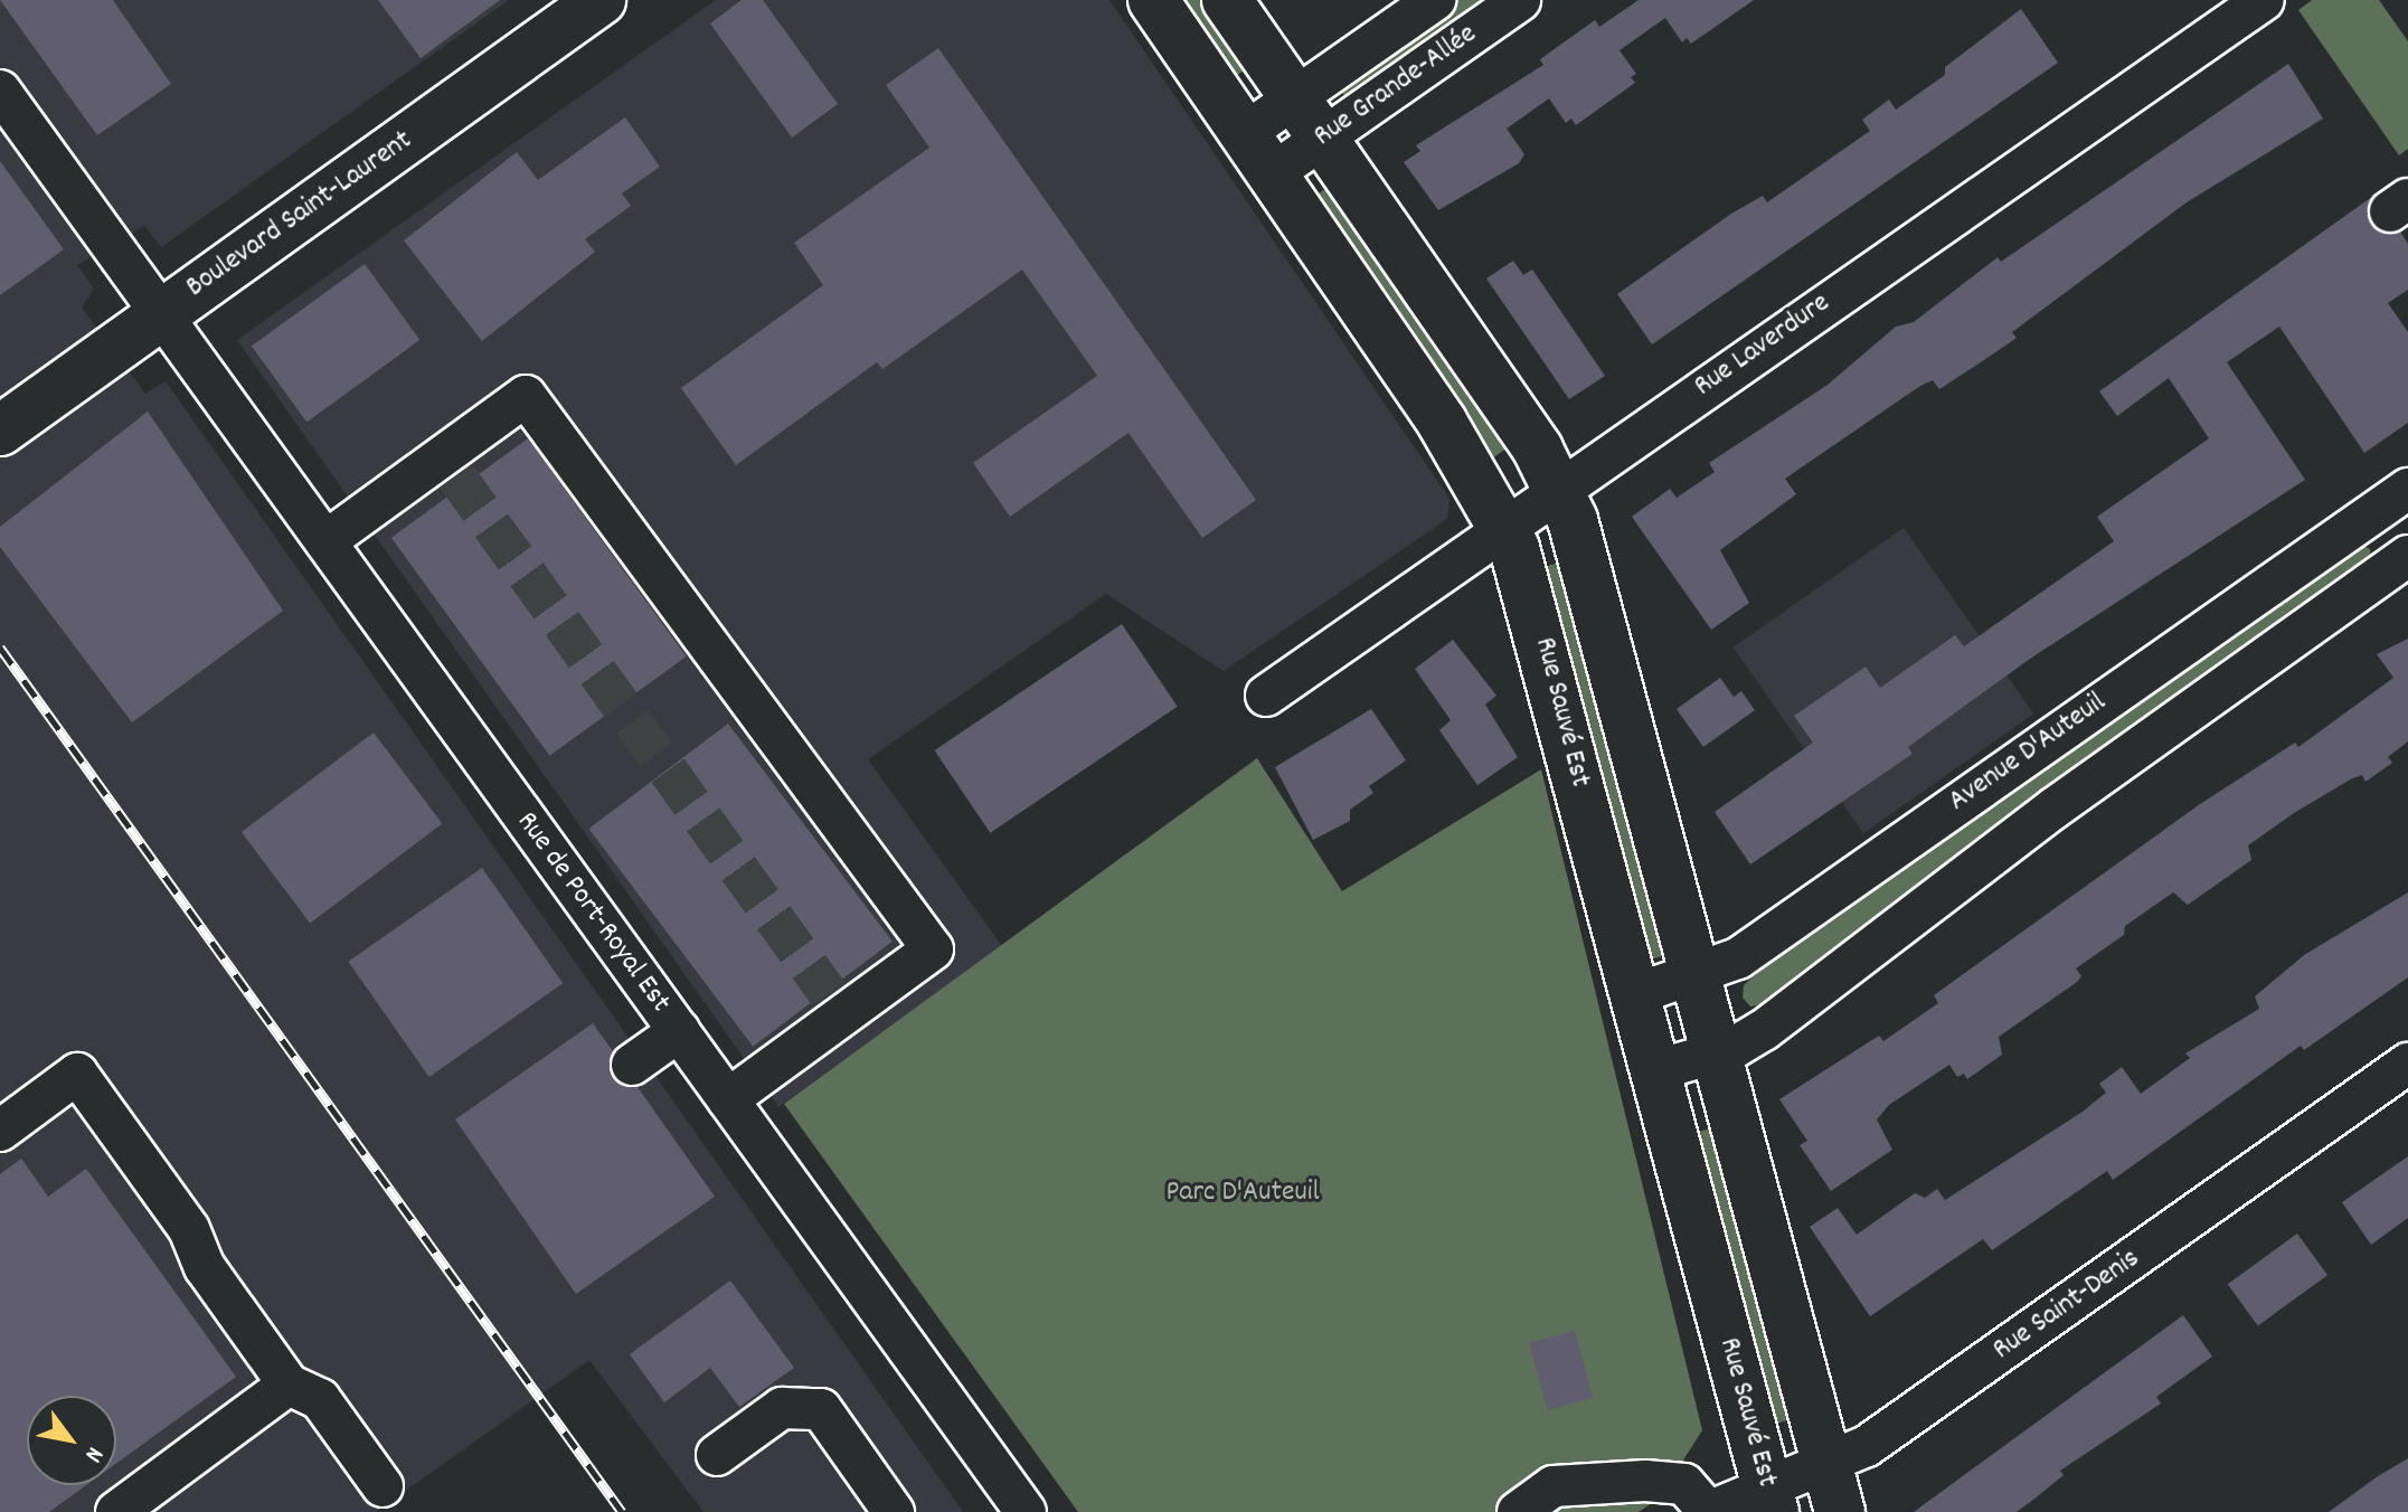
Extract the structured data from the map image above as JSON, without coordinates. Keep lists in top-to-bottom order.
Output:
{
  "streets": {
    "main road": ["Boulevard Saint-Laurent", "Rue Sauvé Est"],
    "street": [
      "Rue Grande-Allée",
      "Rue Laverdure",
      "Avenue D'Auteuil",
      "Rue de Port-Royal Est",
      "Rue Saint-Denis"
    ]
  },
  "crossings": [
    ["Rue Grande-Allée", "Rue Sauvé Est"],
    ["Boulevard Saint-Laurent", "Rue de Port-Royal Est"],
    ["Rue Laverdure", "Rue Sauvé Est"],
    ["Rue Sauvé Est", "Avenue D'Auteuil"],
    ["Rue Sauvé Est", "Rue Saint-Denis"]
  ],
  "parks": ["Parc D'Auteuil"],
  "north": "bottom right"
}
